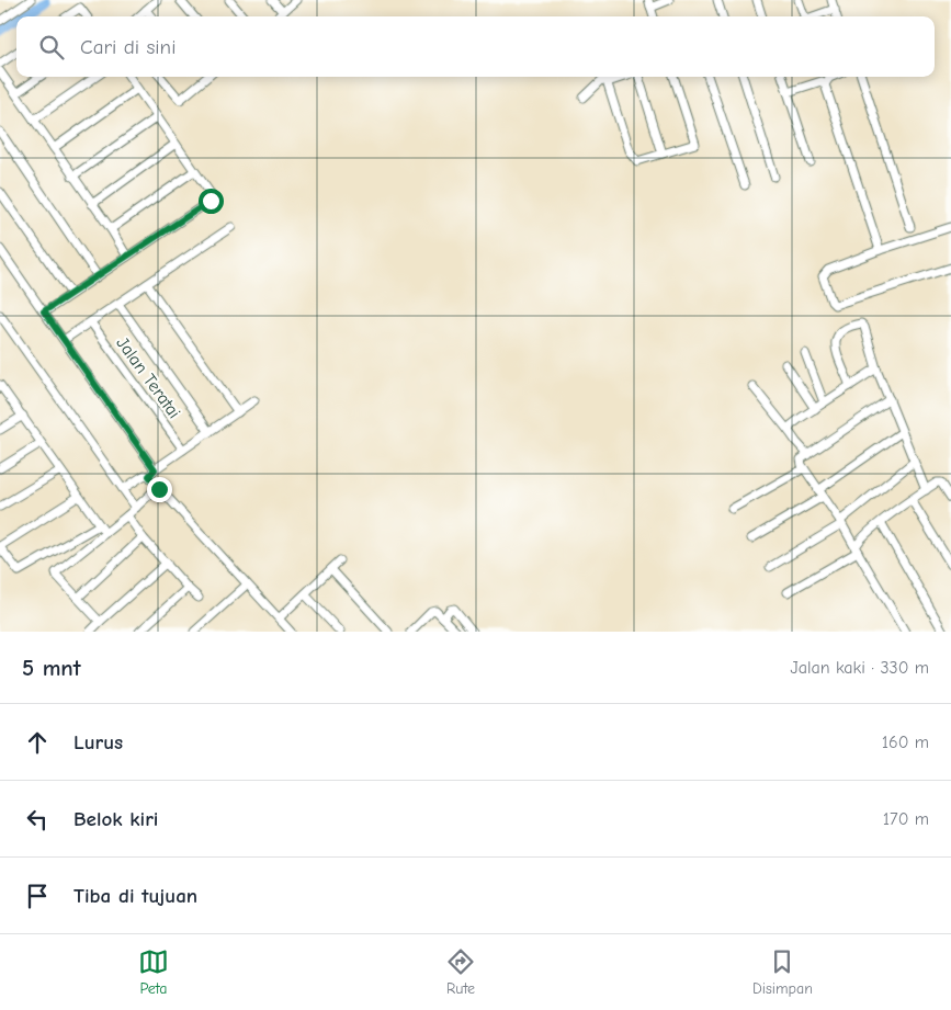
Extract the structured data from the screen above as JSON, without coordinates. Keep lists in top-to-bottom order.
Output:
{
  "streets": {
    "street": ["Jalan Teratai"]
  },
  "page": {
    "search": "Cari di sini",
    "heading": ["5 mnt", "Jalan kaki · 330 m"],
    "list": [
      ["Lurus", "160 m"],
      ["Belok kiri", "170 m"],
      "Tiba di tujuan"
    ],
    "nav": ["Peta", "Rute", "Disimpan"]
  }
}
